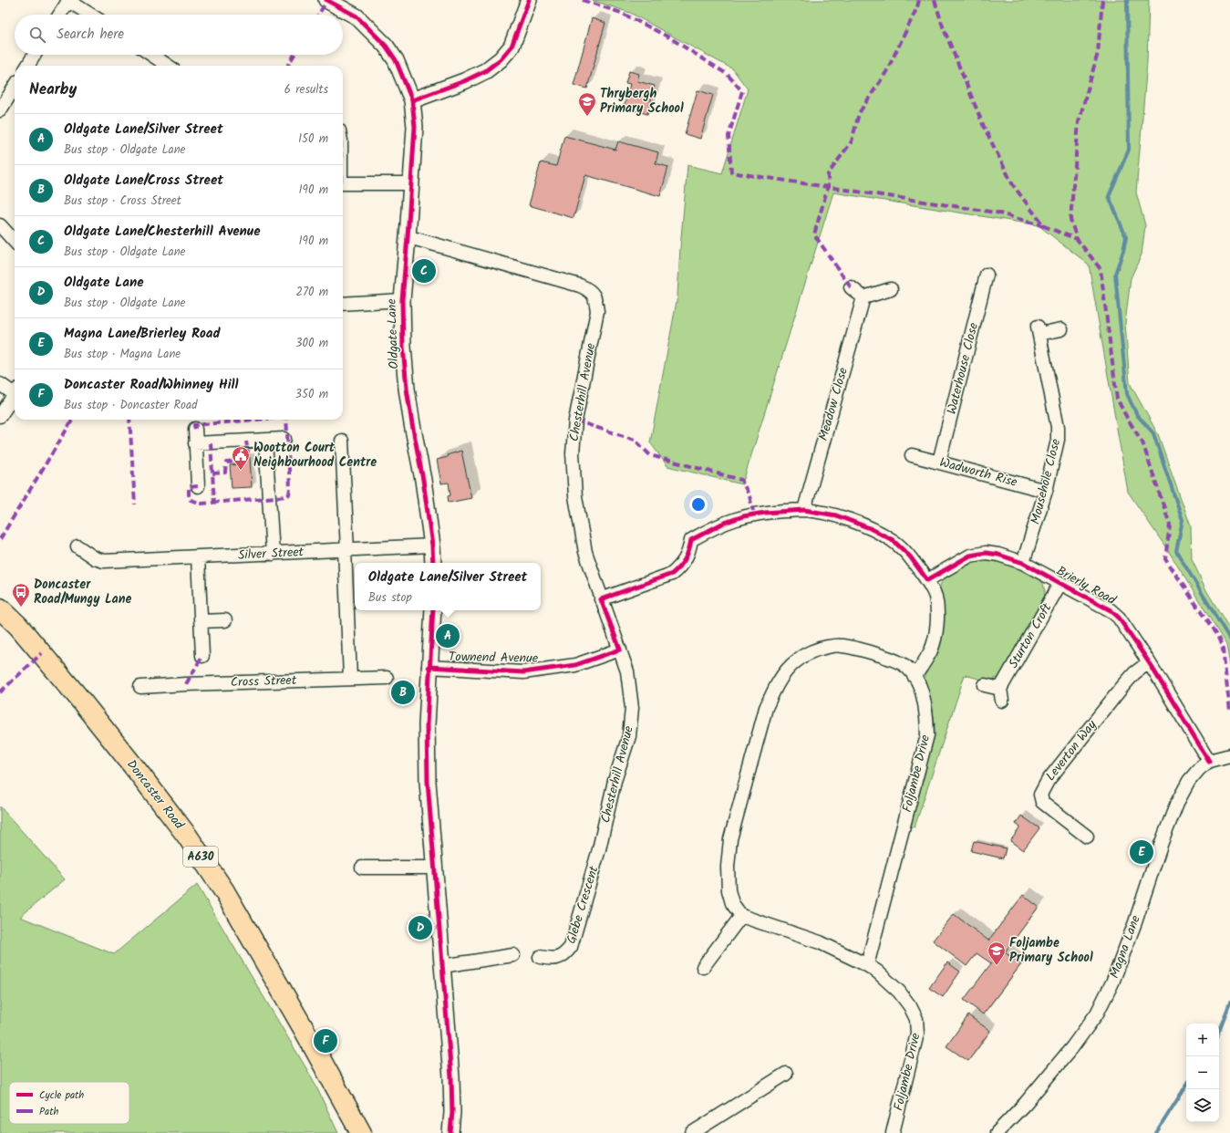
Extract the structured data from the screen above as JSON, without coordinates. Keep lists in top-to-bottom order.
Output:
{
  "streets": {
    "main road": ["Doncaster Road", "A630"],
    "street": [
      "Oldgate Lane",
      "Waterhouse Close",
      "Chesterhill Avenue",
      "Meadow Close",
      "Wadworth Rise",
      "Mousehole Close",
      "Silver Street",
      "Brierly Road",
      "Sturton Croft",
      "Townend Avenue",
      "Cross Street",
      "Leverton Way",
      "Foljambe Drive",
      "Glebe Crescent",
      "Magna Lane"
    ]
  },
  "crossings": [
    ["Oldgate Lane", "Chesterhill Avenue"],
    ["Oldgate Lane", "Silver Street"],
    ["Waterhouse Close", "Wadworth Rise"],
    ["Chesterhill Avenue", "Townend Avenue"],
    ["Chesterhill Avenue", "Glebe Crescent"],
    ["Wadworth Rise", "Mousehole Close"],
    ["Mousehole Close", "Brierly Road"],
    ["Brierly Road", "Sturton Croft"],
    ["Brierly Road", "Leverton Way"],
    ["Brierly Road", "Magna Lane"]
  ],
  "places": {
    "school or university": ["Thrybergh Primary School", "Foljambe Primary School"],
    "public building": ["Wootton Court Neighbourhood Centre"],
    "bus stop": ["Doncaster Road/Mungy Lane"]
  },
  "legend": ["Cycle path", "Path"],
  "page": {
    "search": "Search here",
    "heading": ["Nearby", "6 results"],
    "list": [
      {
        "mark": "A",
        "name": "Oldgate Lane/Silver Street",
        "note": "Bus stop · Oldgate Lane",
        "value": "150 m"
      },
      {
        "mark": "B",
        "name": "Oldgate Lane/Cross Street",
        "note": "Bus stop · Cross Street",
        "value": "190 m"
      },
      {
        "mark": "C",
        "name": "Oldgate Lane/Chesterhill Avenue",
        "note": "Bus stop · Oldgate Lane",
        "value": "190 m"
      },
      {
        "mark": "D",
        "name": "Oldgate Lane",
        "note": "Bus stop · Oldgate Lane",
        "value": "270 m"
      },
      {
        "mark": "E",
        "name": "Magna Lane/Brierley Road",
        "note": "Bus stop · Magna Lane",
        "value": "300 m"
      },
      {
        "mark": "F",
        "name": "Doncaster Road/Whinney Hill",
        "note": "Bus stop · Doncaster Road",
        "value": "350 m"
      }
    ],
    "pins": [
      "C",
      "A",
      "B",
      "E",
      "D",
      "F"
    ],
    "popup": ["Oldgate Lane/Silver Street", "Bus stop"],
    "map_buttons": ["+", "−"]
  }
}
